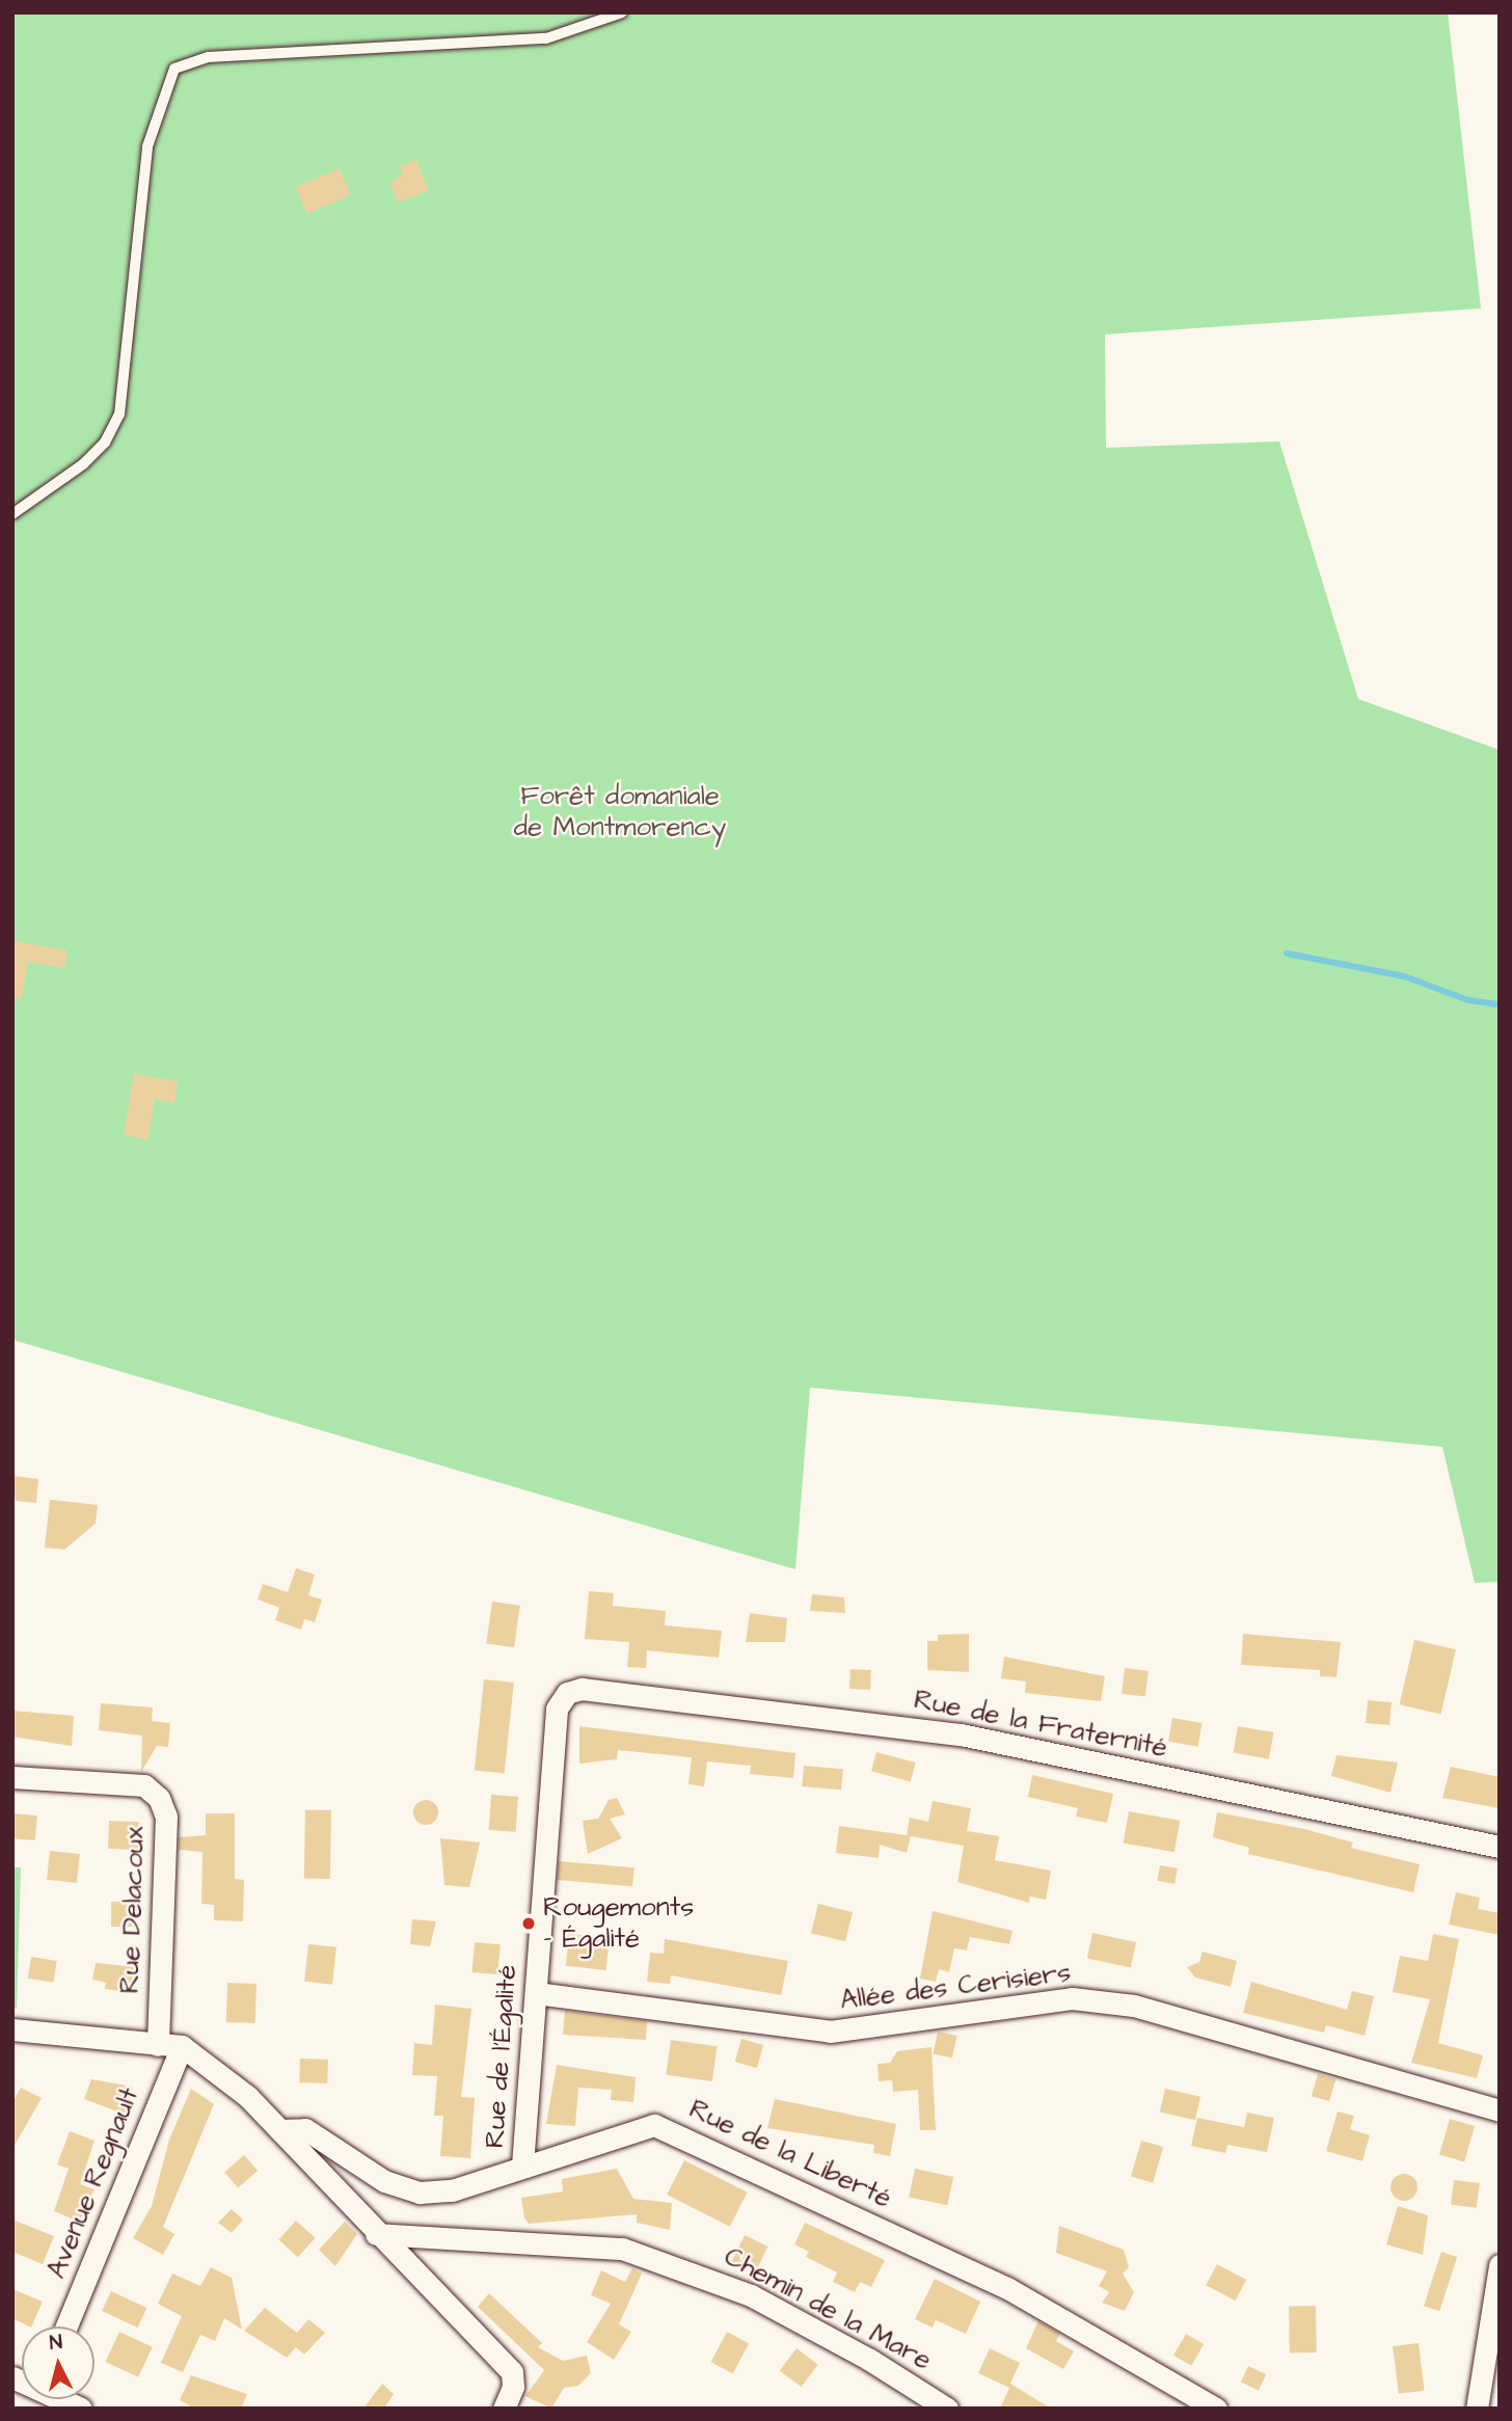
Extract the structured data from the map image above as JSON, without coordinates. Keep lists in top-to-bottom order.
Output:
{
  "streets": {
    "street": [
      "Rue de la Fraternité",
      "Rue Delacoux",
      "Allée des Cerisiers",
      "Rue de l'Égalité",
      "Rue de la Liberté",
      "Avenue Regnault",
      "Chemin de la Mare"
    ]
  },
  "crossings": [
    ["Rue de la Fraternité", "Rue de l'Égalité"],
    ["Allée des Cerisiers", "Rue de l'Égalité"],
    ["Rue de l'Égalité", "Rue de la Liberté"]
  ],
  "parks": ["Forêt domaniale de Montmorency"],
  "places": ["Rougemonts - Égalité"],
  "north": "top"
}
